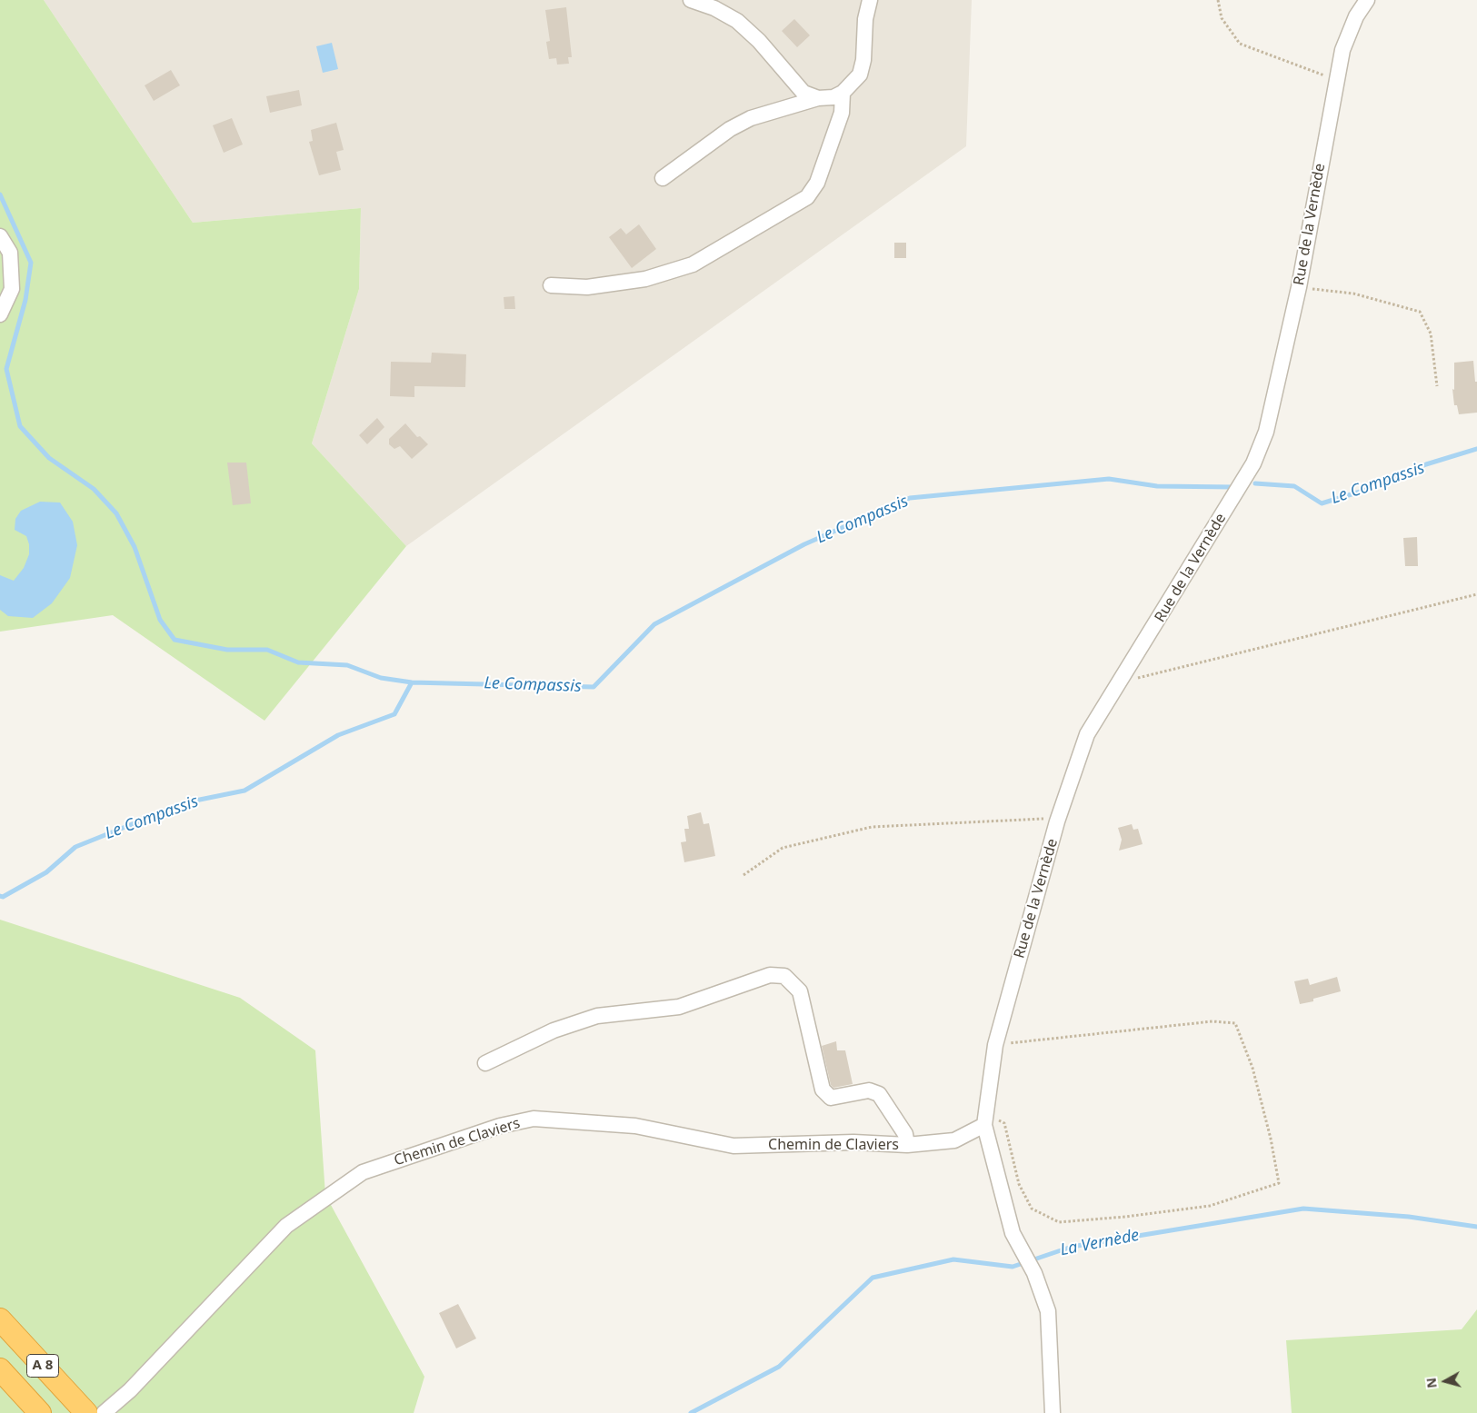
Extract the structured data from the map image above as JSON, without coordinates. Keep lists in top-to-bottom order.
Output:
{
  "streets": {
    "highway": ["A 8"],
    "street": ["Rue de la Vernède", "Chemin de Claviers"]
  },
  "crossings": [
    ["Rue de la Vernède", "Chemin de Claviers"]
  ],
  "water": ["Le Compassis", "La Vernède"],
  "north": "left"
}
